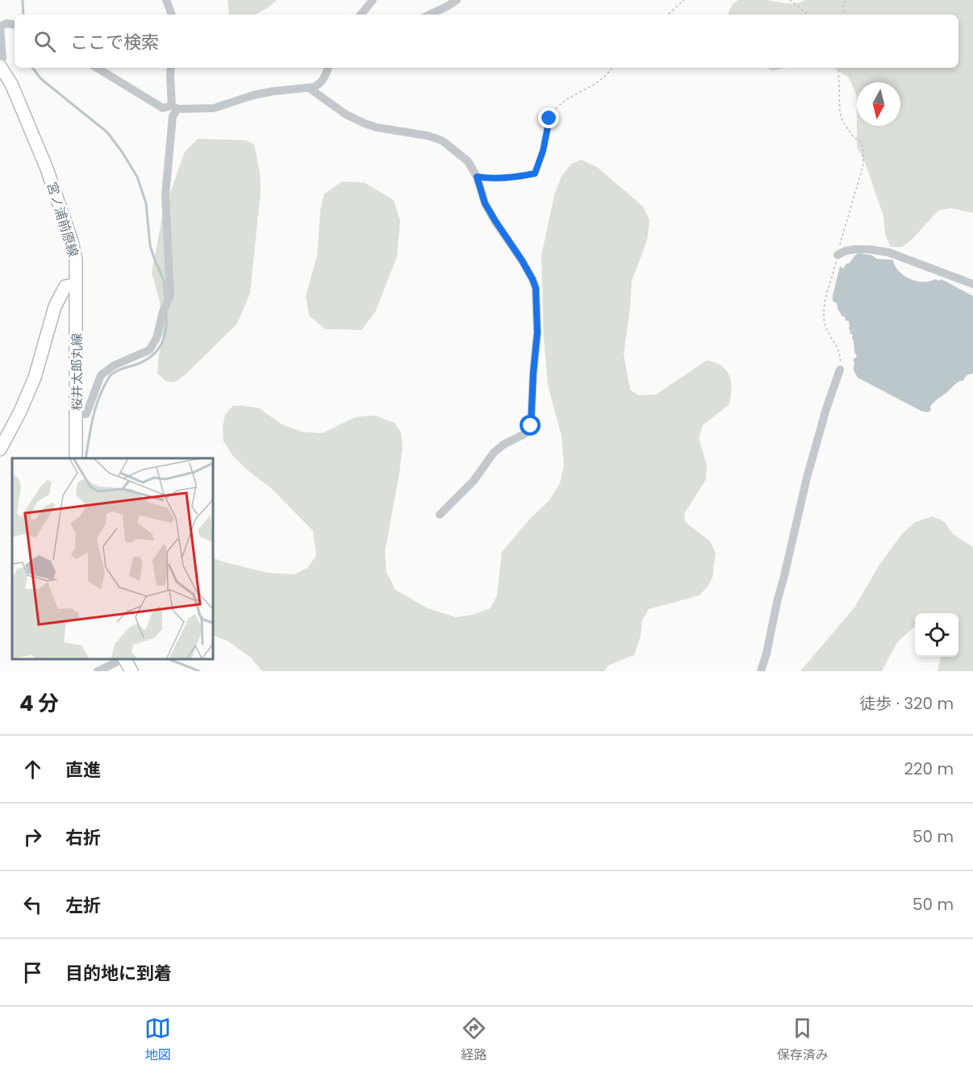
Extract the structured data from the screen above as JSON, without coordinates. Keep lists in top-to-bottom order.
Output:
{
  "streets": {
    "main road": ["宮ノ浦前原線", "桜井太郎丸線"]
  },
  "crossings": [
    ["宮ノ浦前原線", "桜井太郎丸線"]
  ],
  "north": "bottom",
  "page": {
    "search": "ここで検索",
    "heading": ["4 分", "徒歩 · 320 m"],
    "list": [
      ["直進", "220 m"],
      ["右折", "50 m"],
      ["左折", "50 m"],
      "目的地に到着"
    ],
    "nav": ["地図", "経路", "保存済み"]
  }
}
